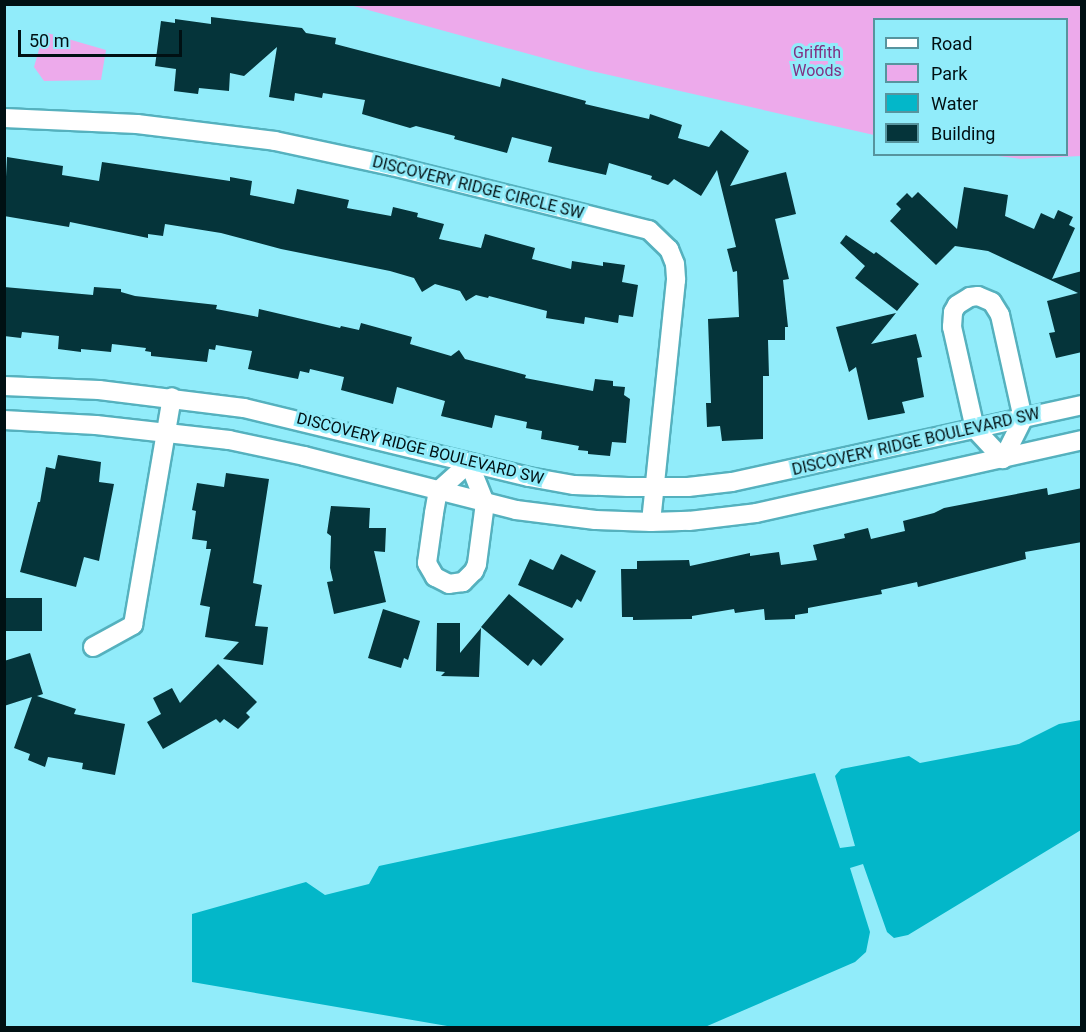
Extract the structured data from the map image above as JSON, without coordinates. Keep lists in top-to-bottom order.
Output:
{
  "streets": {
    "street": ["DISCOVERY RIDGE CIRCLE SW", "DISCOVERY RIDGE BOULEVARD SW"]
  },
  "crossings": [
    ["DISCOVERY RIDGE CIRCLE SW", "DISCOVERY RIDGE BOULEVARD SW"]
  ],
  "parks": ["Griffith Woods"],
  "legend": [
    "Road",
    "Park",
    "Water",
    "Building"
  ],
  "scale_bar": "50 m"
}
